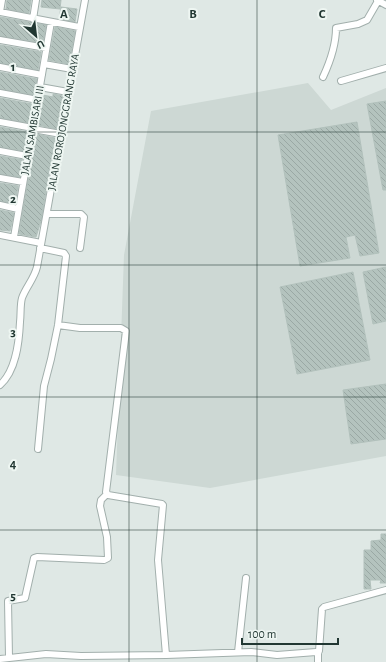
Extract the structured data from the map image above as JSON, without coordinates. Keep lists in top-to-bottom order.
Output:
{
  "streets": {
    "street": ["JALAN ROROJONGGRANG RAYA", "JALAN SAMBISARI III"]
  },
  "scale_bar": "100 m",
  "north": "bottom right",
  "grid": {
    "columns": ["A", "B", "C"],
    "rows": [
      "1",
      "2",
      "3",
      "4",
      "5"
    ]
  }
}
